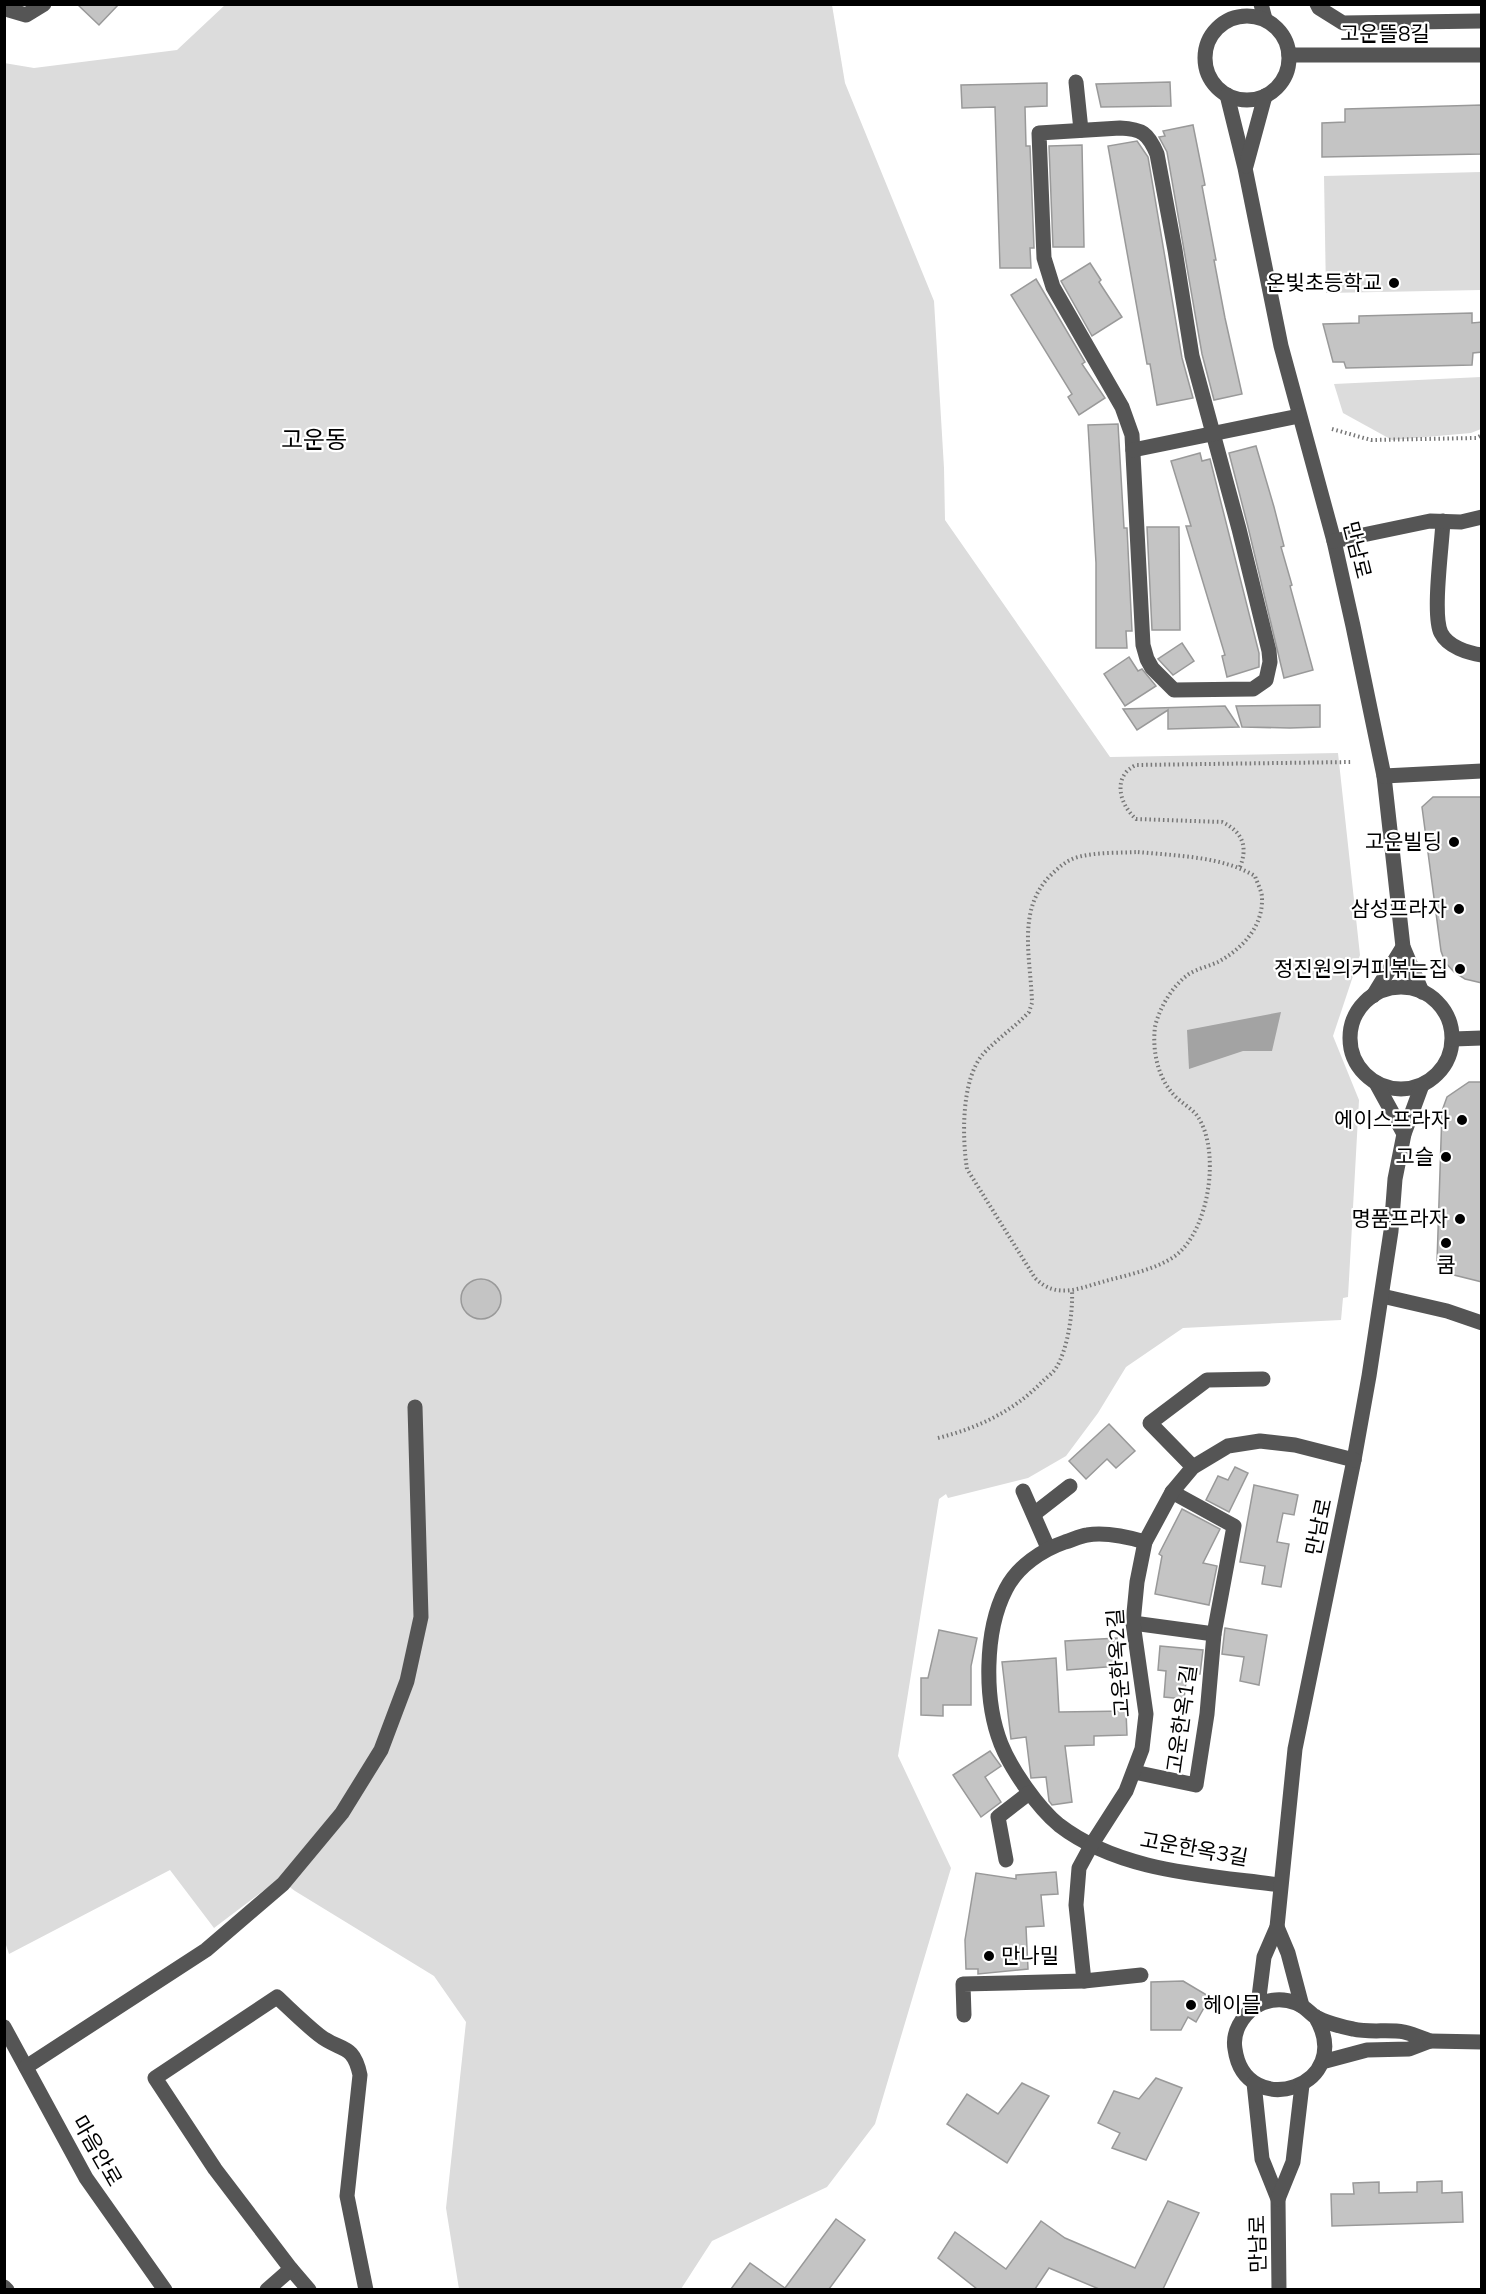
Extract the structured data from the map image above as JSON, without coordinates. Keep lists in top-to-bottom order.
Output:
{
  "streets": {
    "street": [
      "고운뜰8길",
      "만남로",
      "고운한옥2길",
      "고운한옥1길",
      "고운한옥3길",
      "마음안로"
    ]
  },
  "crossings": [
    ["고운뜰8길", "만남로"],
    ["만남로", "고운한옥2길"],
    ["만남로", "고운한옥3길"],
    ["고운한옥2길", "고운한옥1길"],
    ["고운한옥2길", "고운한옥3길"]
  ],
  "districts": ["고운동"],
  "places": [
    "온빛초등학교",
    "고운빌딩",
    "삼성프라자",
    "정진원의커피볶는집",
    "에이스프라자",
    "고슬",
    "명품프라자",
    "쿰",
    "만나밀",
    "헤이믈"
  ]
}
